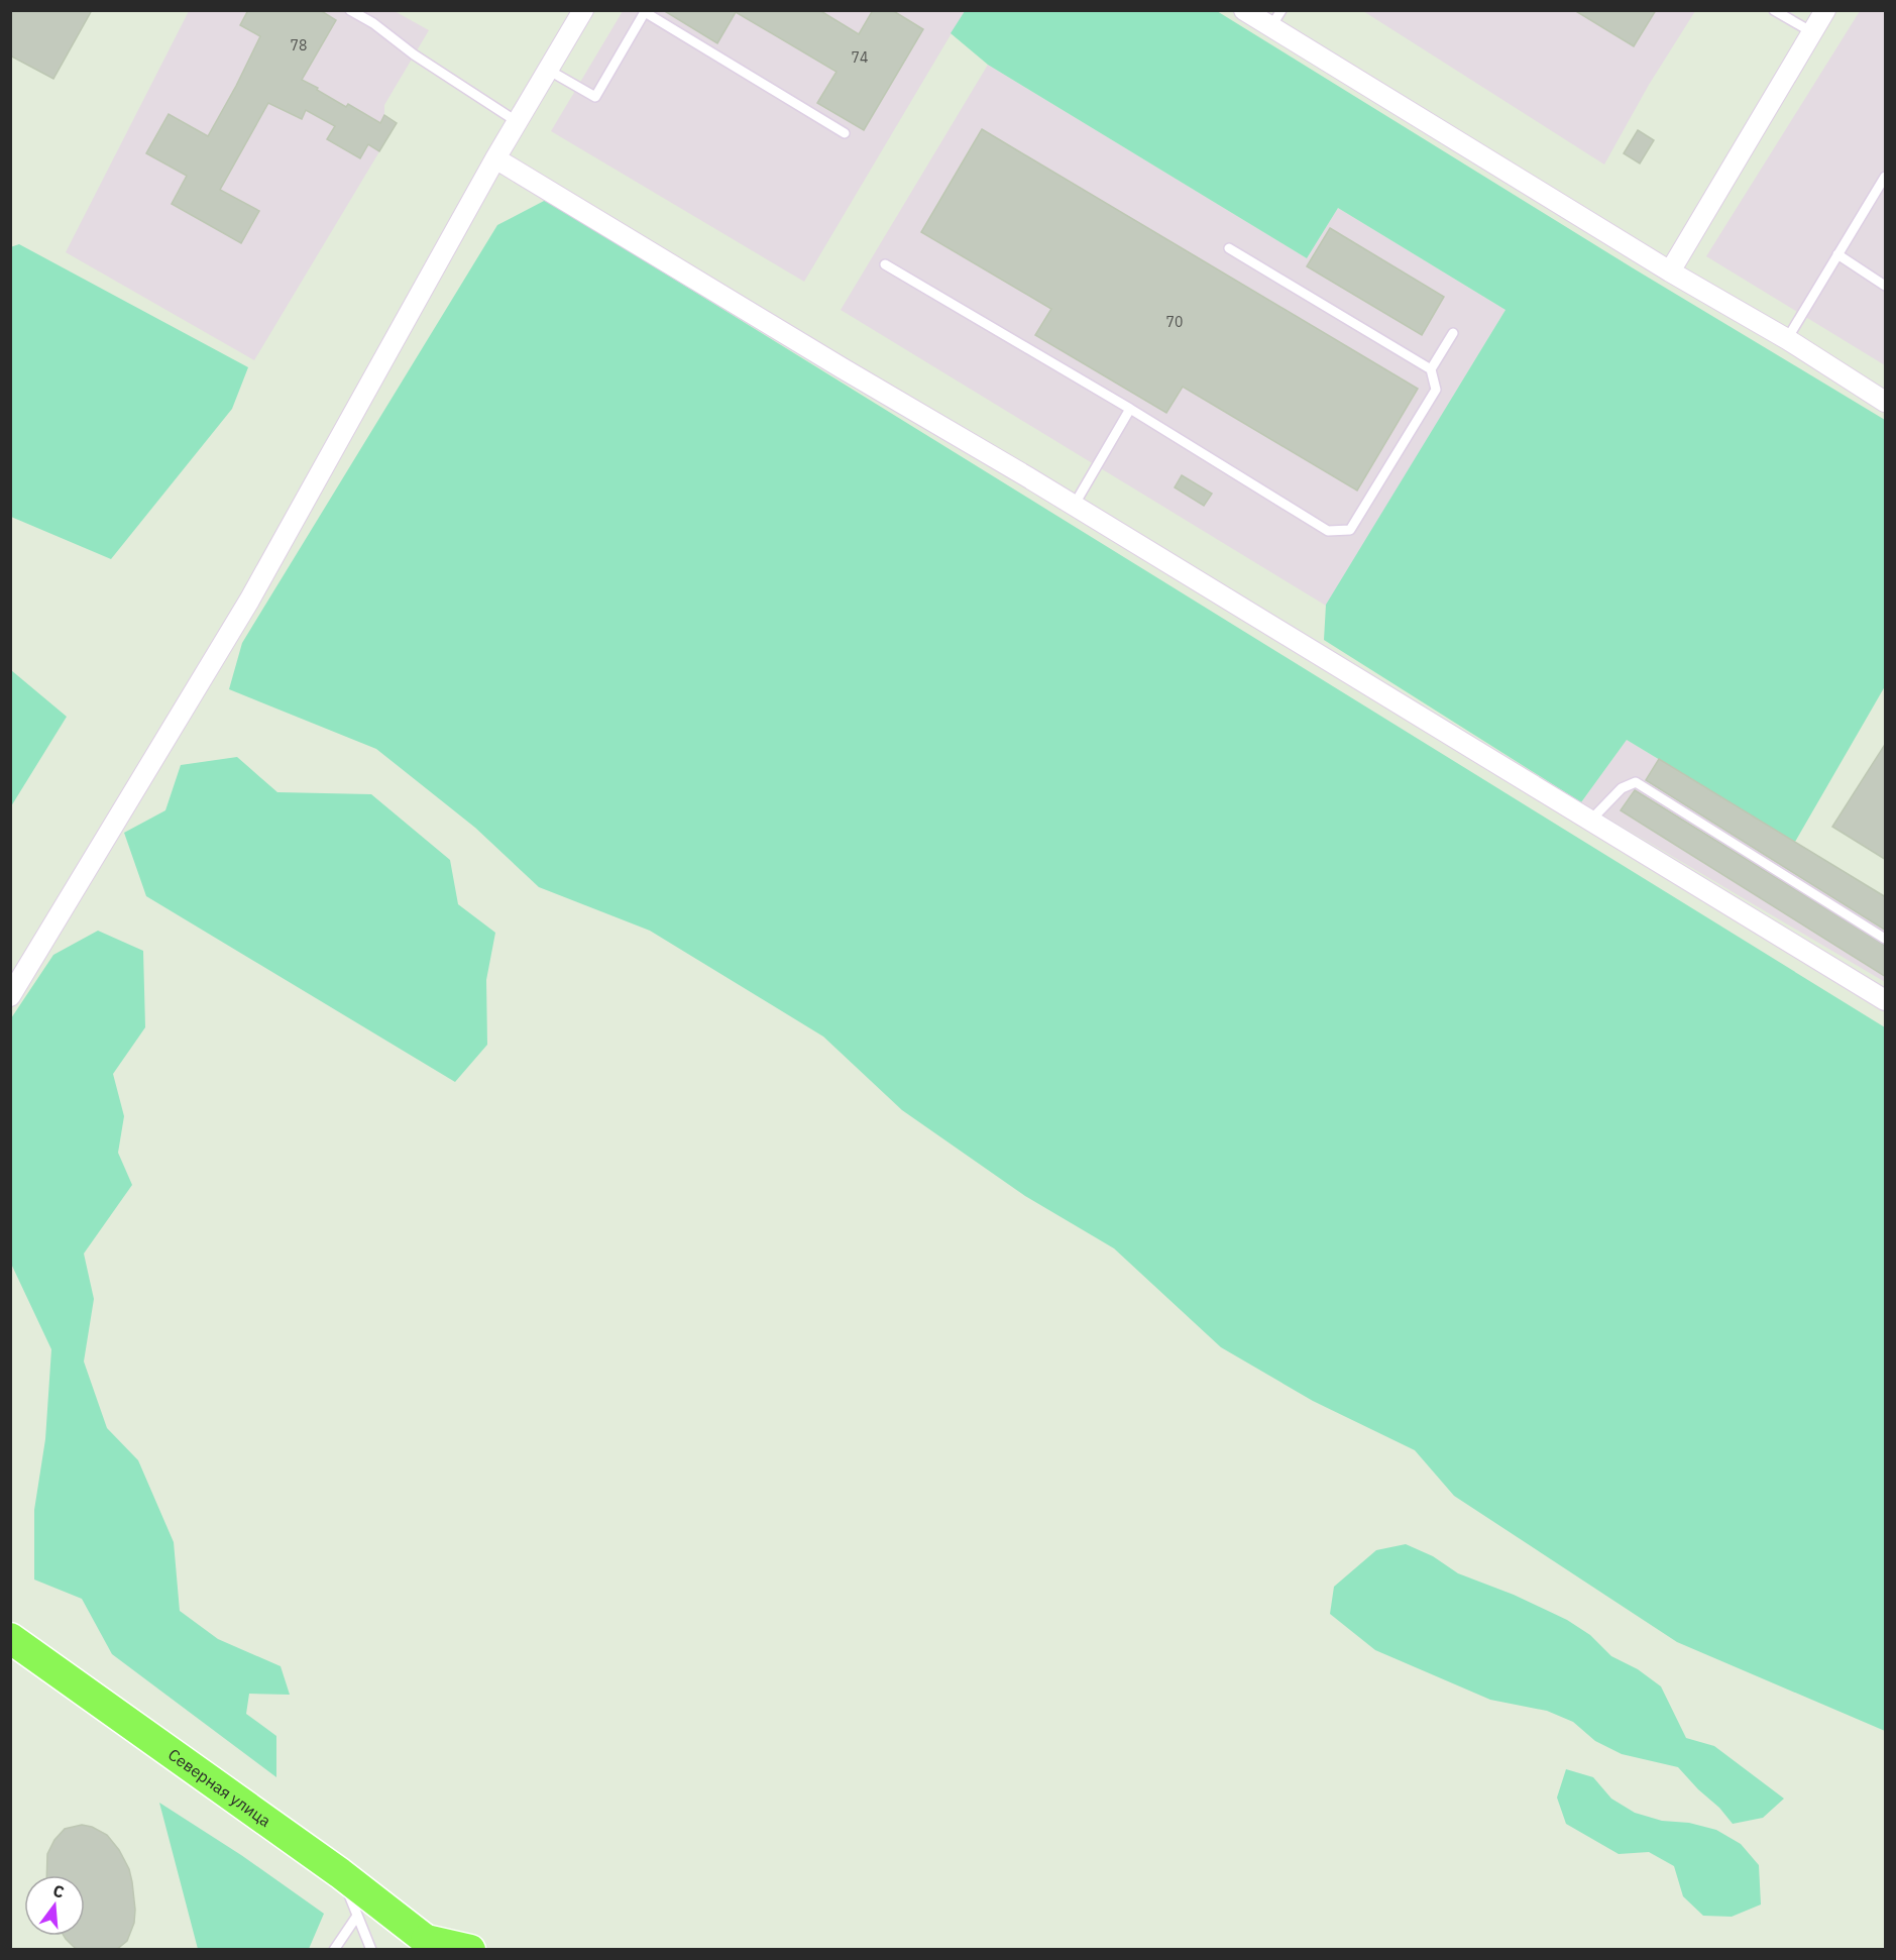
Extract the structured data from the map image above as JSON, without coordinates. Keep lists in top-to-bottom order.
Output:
{
  "streets": {
    "main road": ["Северная улица"]
  },
  "house_numbers": ["78", "74", "70"],
  "north": "top"
}
